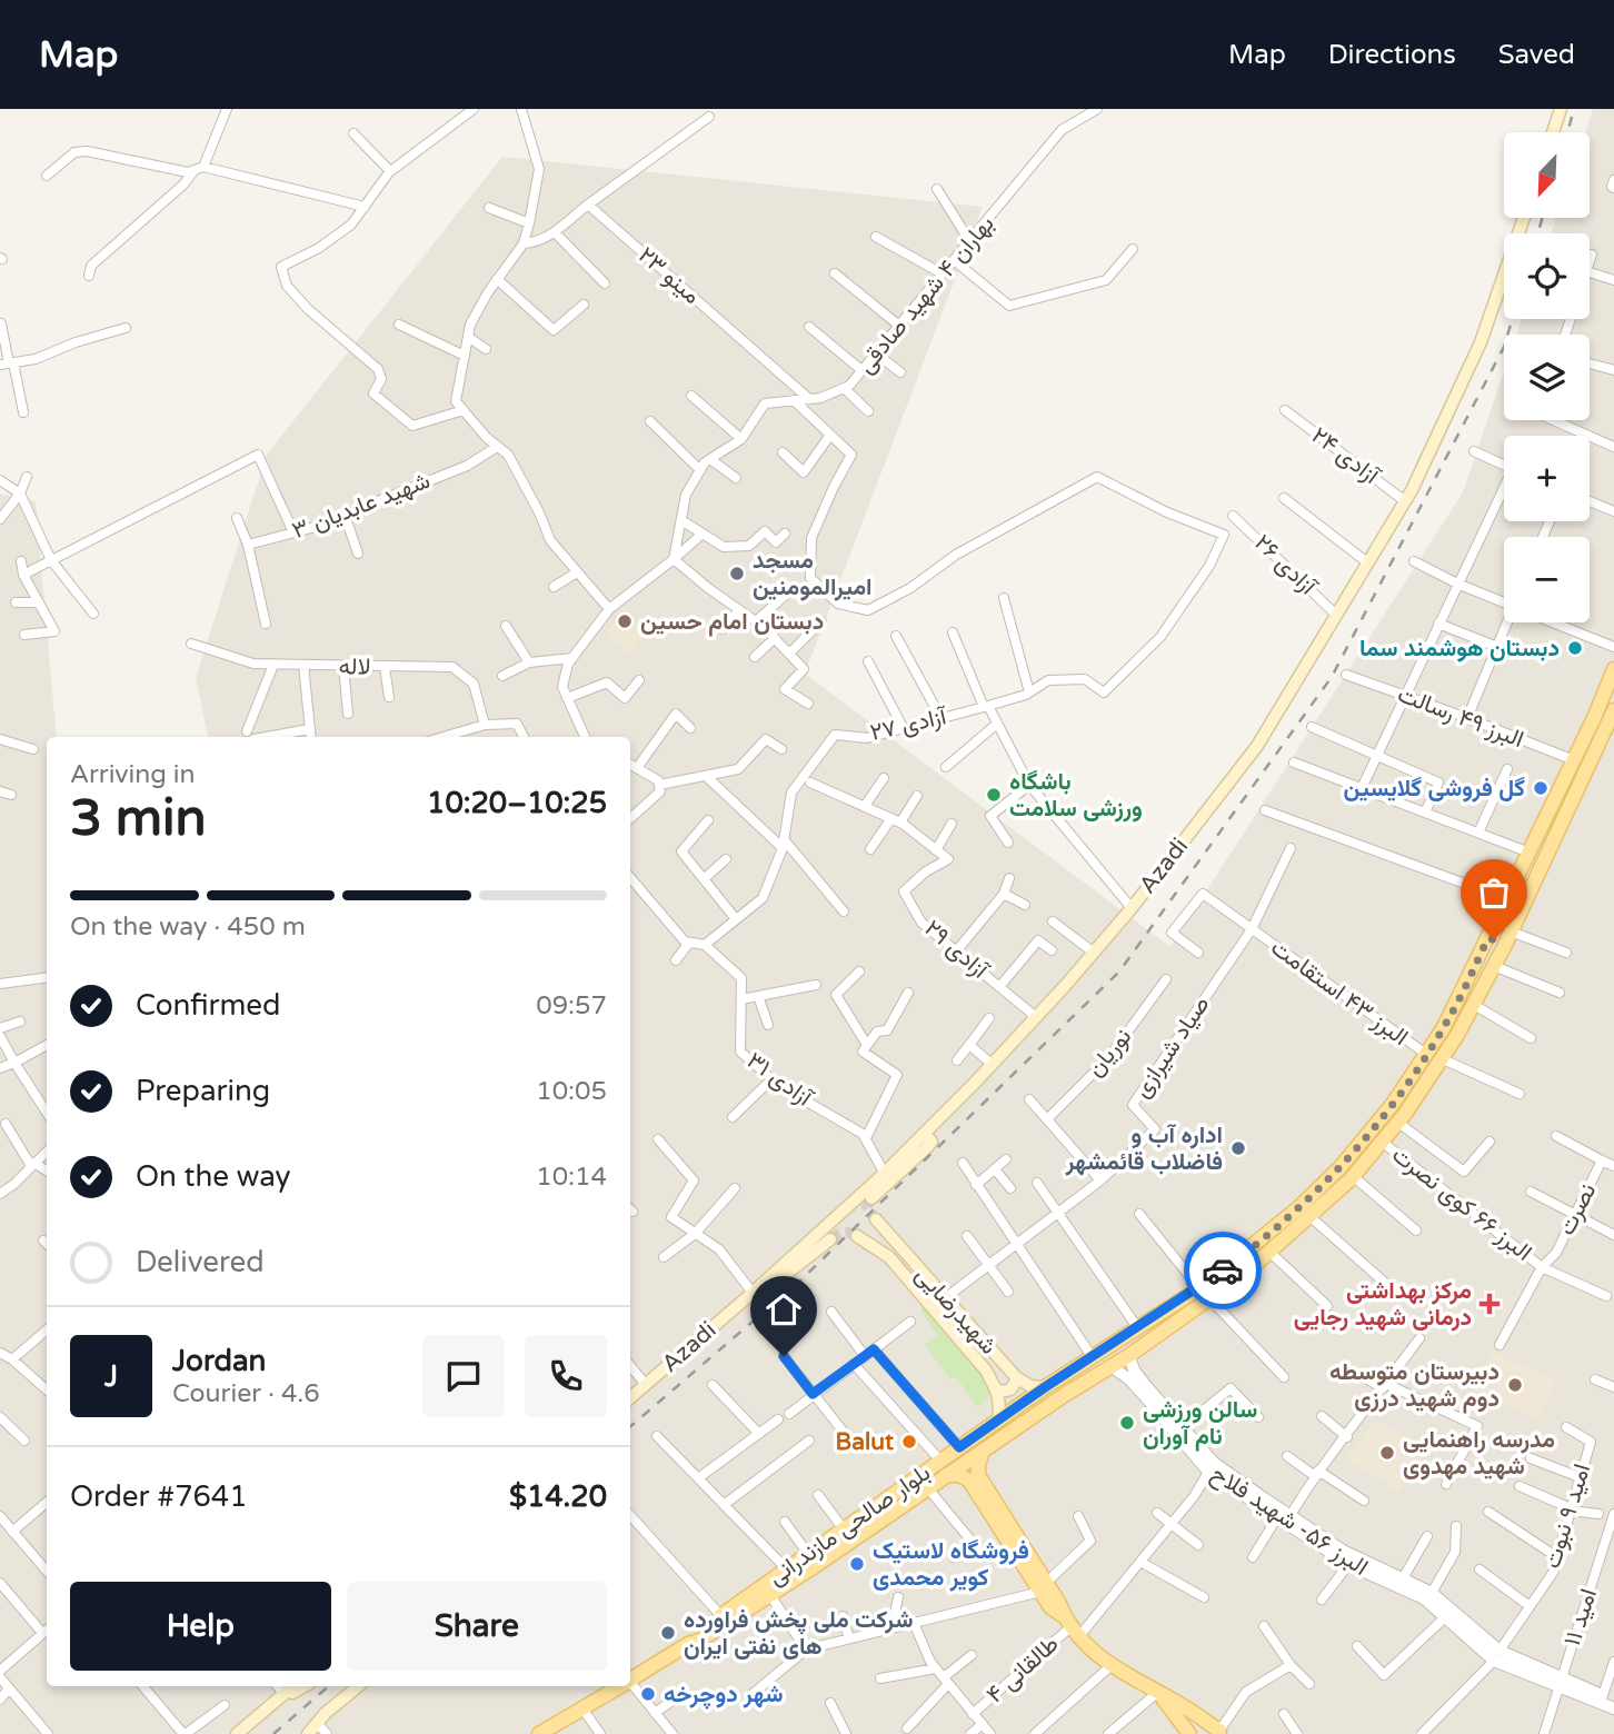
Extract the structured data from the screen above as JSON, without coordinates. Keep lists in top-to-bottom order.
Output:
{
  "streets": {
    "main road": ["Azadi", "شهیدرضایی", "بلوار صالحی مازندرانی"],
    "street": [
      "مینو ۲۳",
      "بهاران ۴ شهید صادقی",
      "آزادی ۲۴",
      "شهید عابدیان ۳",
      "آزادی ۲۶",
      "لاله",
      "البرز ۴۹ رسالت",
      "آزادی ۲۷",
      "آزادی ۲۹",
      "البرز ۴۳ استقامت",
      "صیاد شیرازی",
      "نوریان",
      "آزادی ۳۱",
      "البرز ۶۶ کوی نصرت",
      "نصرت",
      "امید ۹ نبوت",
      "البرز ۵۶- شهید فلاح",
      "امید ۱۱",
      "طالقانی ۴"
    ]
  },
  "crossings": [
    ["مینو ۲۳", "بهاران ۴ شهید صادقی"],
    ["آزادی ۲۴", "Azadi"],
    ["آزادی ۲۶", "Azadi"],
    ["البرز ۴۹ رسالت", "بلوار صالحی مازندرانی"],
    ["آزادی ۲۷", "آزادی ۳۱"],
    ["Azadi", "آزادی ۲۹"],
    ["Azadi", "آزادی ۳۱"],
    ["البرز ۴۳ استقامت", "صیاد شیرازی"],
    ["البرز ۴۳ استقامت", "بلوار صالحی مازندرانی"],
    ["صیاد شیرازی", "شهیدرضایی"],
    ["البرز ۶۶ کوی نصرت", "نصرت"],
    ["البرز ۶۶ کوی نصرت", "بلوار صالحی مازندرانی"],
    ["شهیدرضایی", "بلوار صالحی مازندرانی"],
    ["امید ۹ نبوت", "البرز ۵۶- شهید فلاح"],
    ["البرز ۵۶- شهید فلاح", "بلوار صالحی مازندرانی"],
    ["البرز ۵۶- شهید فلاح", "امید ۱۱"],
    ["البرز ۵۶- شهید فلاح", "طالقانی ۴"]
  ],
  "places": {
    "other": [
      "مسجد امیرالمومنین",
      "دبستان امام حسین",
      "دبستان هوشمند سما",
      "گل فروشی گلایسین",
      "باشگاه ورزشی سلامت",
      "اداره آب و فاضلاب قائمشهر",
      "دبیرستان متوسطه دوم شهید درزی",
      "سالن ورزشی نام آوران",
      "Balut",
      "مدرسه راهنمایی شهید مهدوی",
      "فروشگاه لاستیک کویر محمدی",
      "شرکت ملی پخش فراورده های نفتی ایران",
      "شهر دوچرخه"
    ],
    "health": ["مرکز بهداشتی درمانی شهید رجایی"]
  },
  "north": "bottom left",
  "page": {
    "header": "Map",
    "nav": ["Map", "Directions", "Saved"],
    "map_buttons": ["+", "−"],
    "heading": ["3 min", "Arriving in", "10:20–10:25"],
    "panel": [
      "Jordan",
      "Courier · 4.6",
      "Order #7641",
      "$14.20"
    ],
    "bar": "On the way · 450 m",
    "list": [
      ["Confirmed", "09:57"],
      ["Preparing", "10:05"],
      ["On the way", "10:14"],
      "Delivered"
    ],
    "round": "J",
    "buttons": ["Help", "Share"]
  }
}
